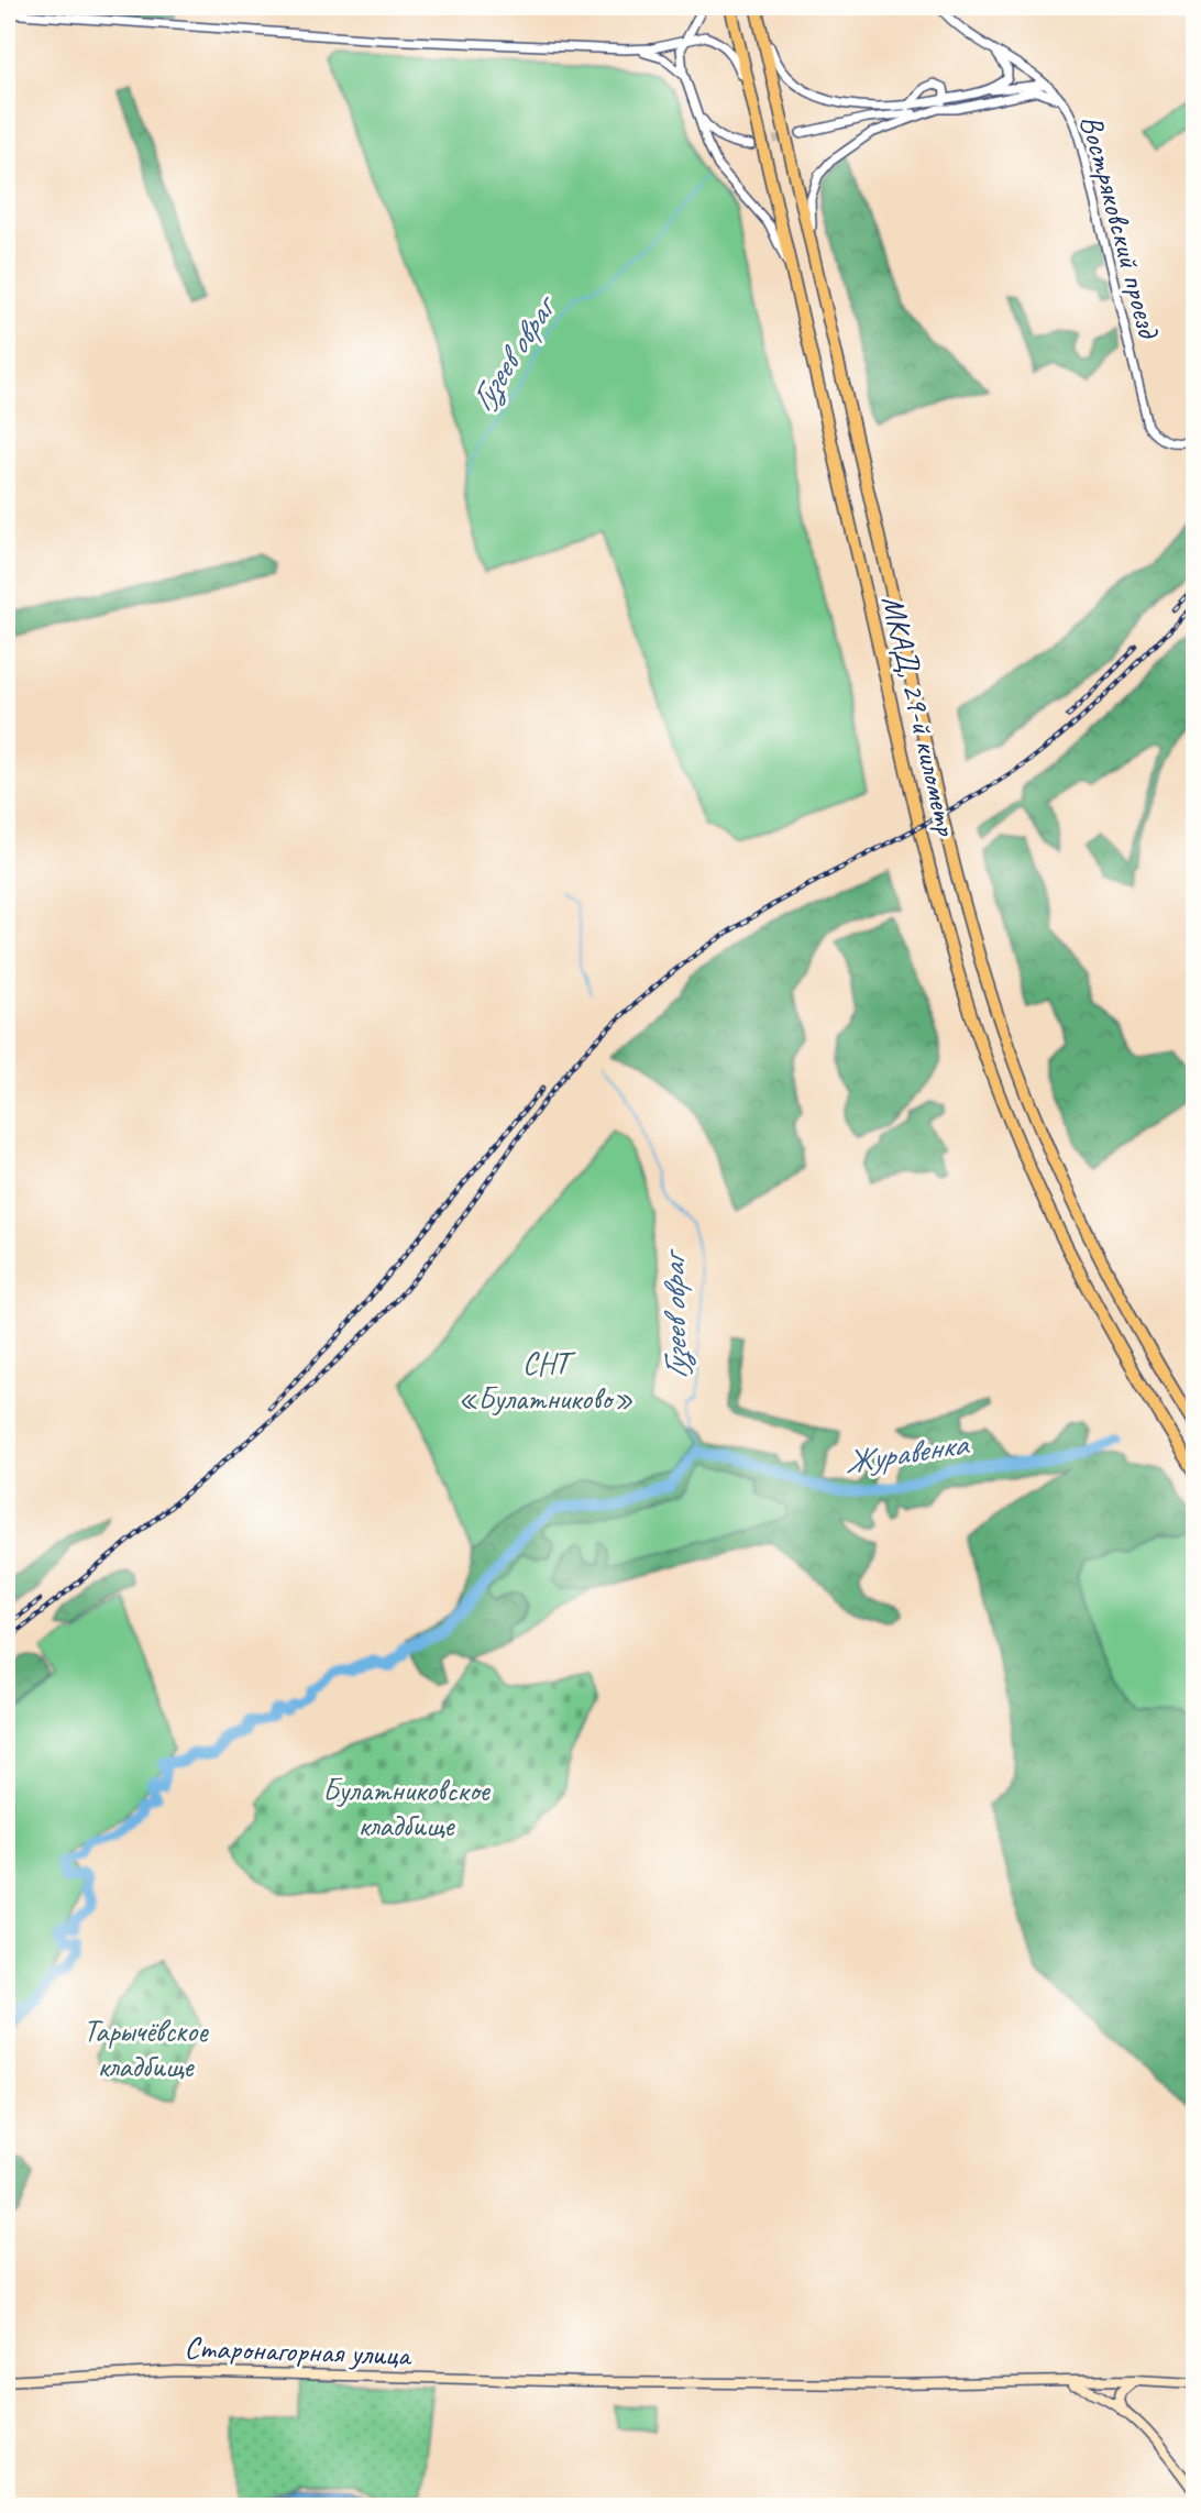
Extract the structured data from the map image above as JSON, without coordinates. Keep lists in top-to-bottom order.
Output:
{
  "streets": {
    "highway": ["МКАД, 29-й километр"],
    "main road": ["Старонагорная улица"],
    "street": ["Востряковский проезд"]
  },
  "water": ["Гузеев овраг", "Журавенка"],
  "parks": ["СНТ «Булатниково»", "Булатниковское кладбище", "Тарычёвское кладбище"]
}
